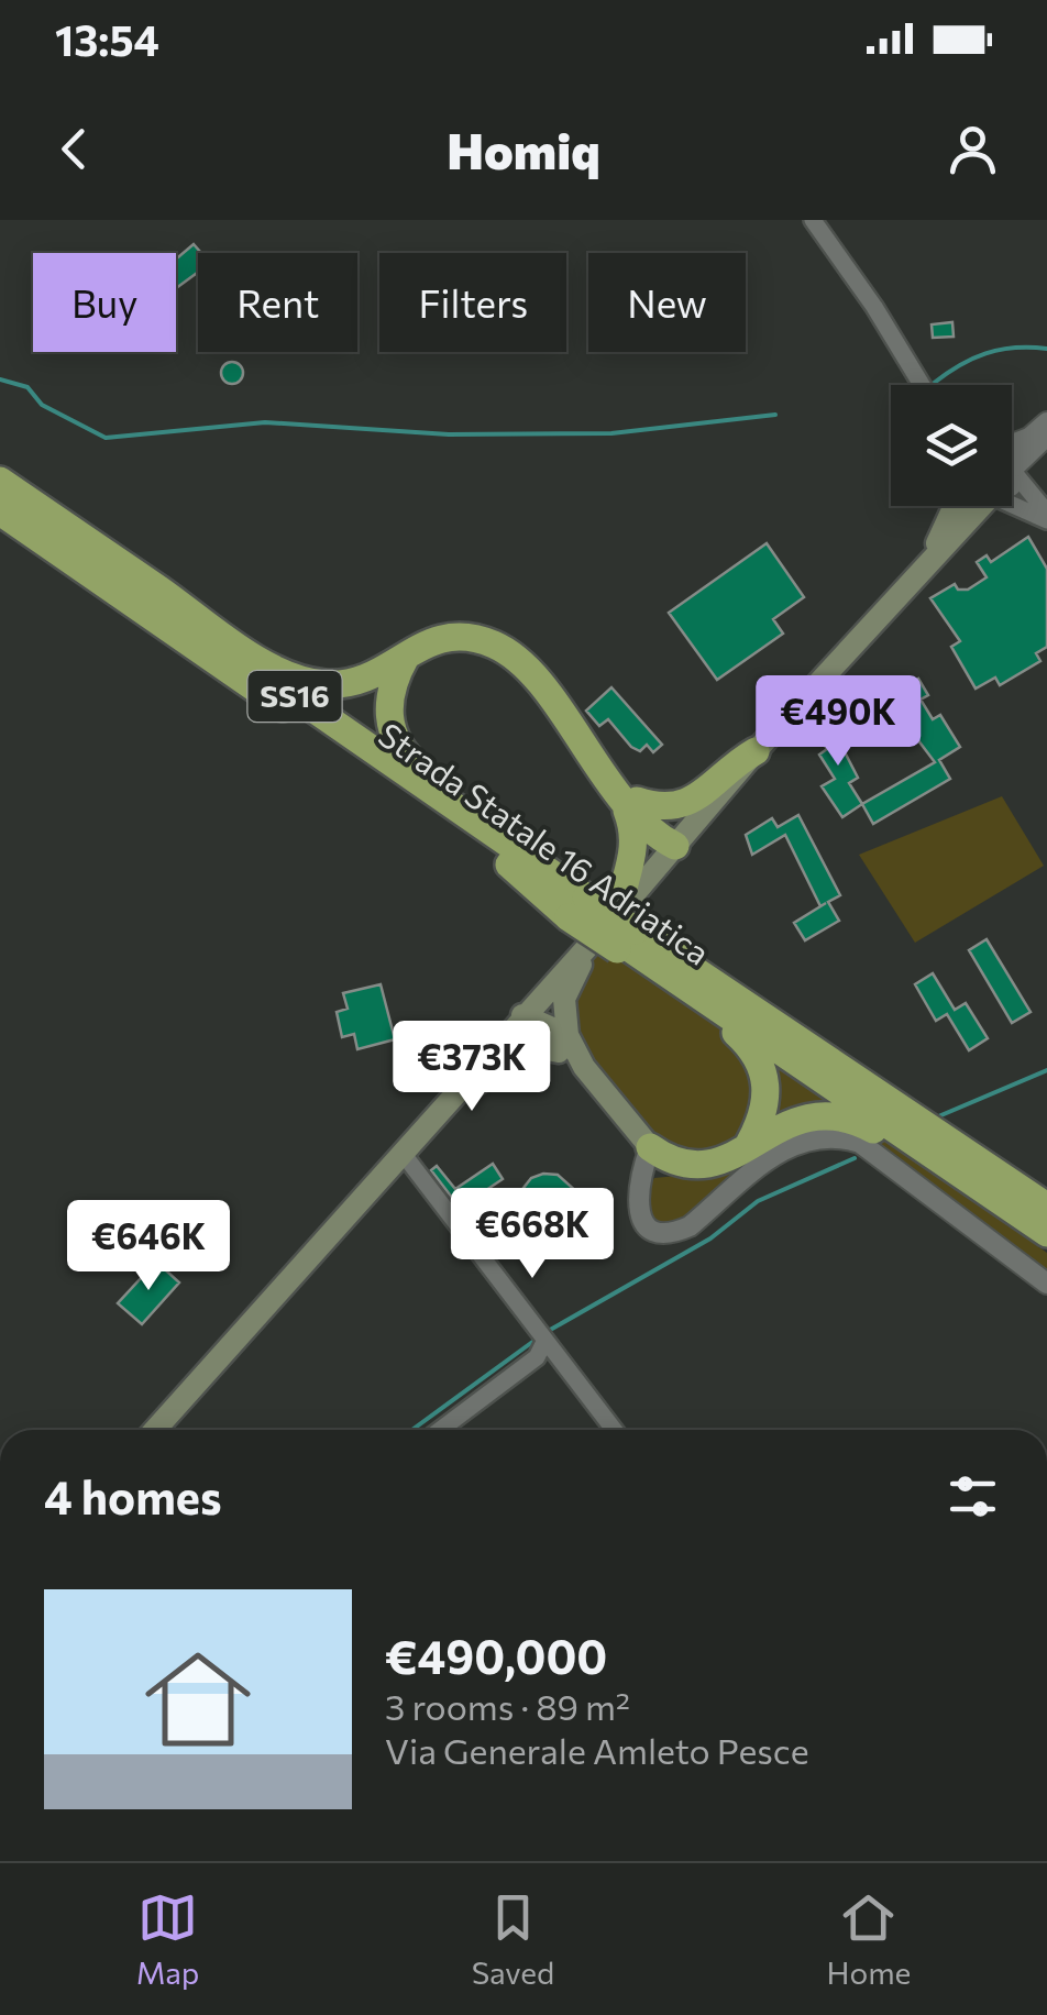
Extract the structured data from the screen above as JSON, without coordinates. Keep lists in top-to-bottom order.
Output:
{
  "streets": {
    "highway": ["SS16", "Strada Statale 16 Adriatica"]
  },
  "page": {
    "status": "13:54",
    "header": "Homiq",
    "chip": [
      "Buy",
      "Rent",
      "Filters",
      "New"
    ],
    "price": [
      "€490K",
      "€373K",
      "€668K",
      "€646K"
    ],
    "heading": "4 homes",
    "list": [
      {
        "name": "€490,000",
        "note": "3 rooms · 89 m² · Via Generale Amleto Pesce"
      }
    ],
    "tabs": ["Map", "Saved", "Home"]
  }
}
